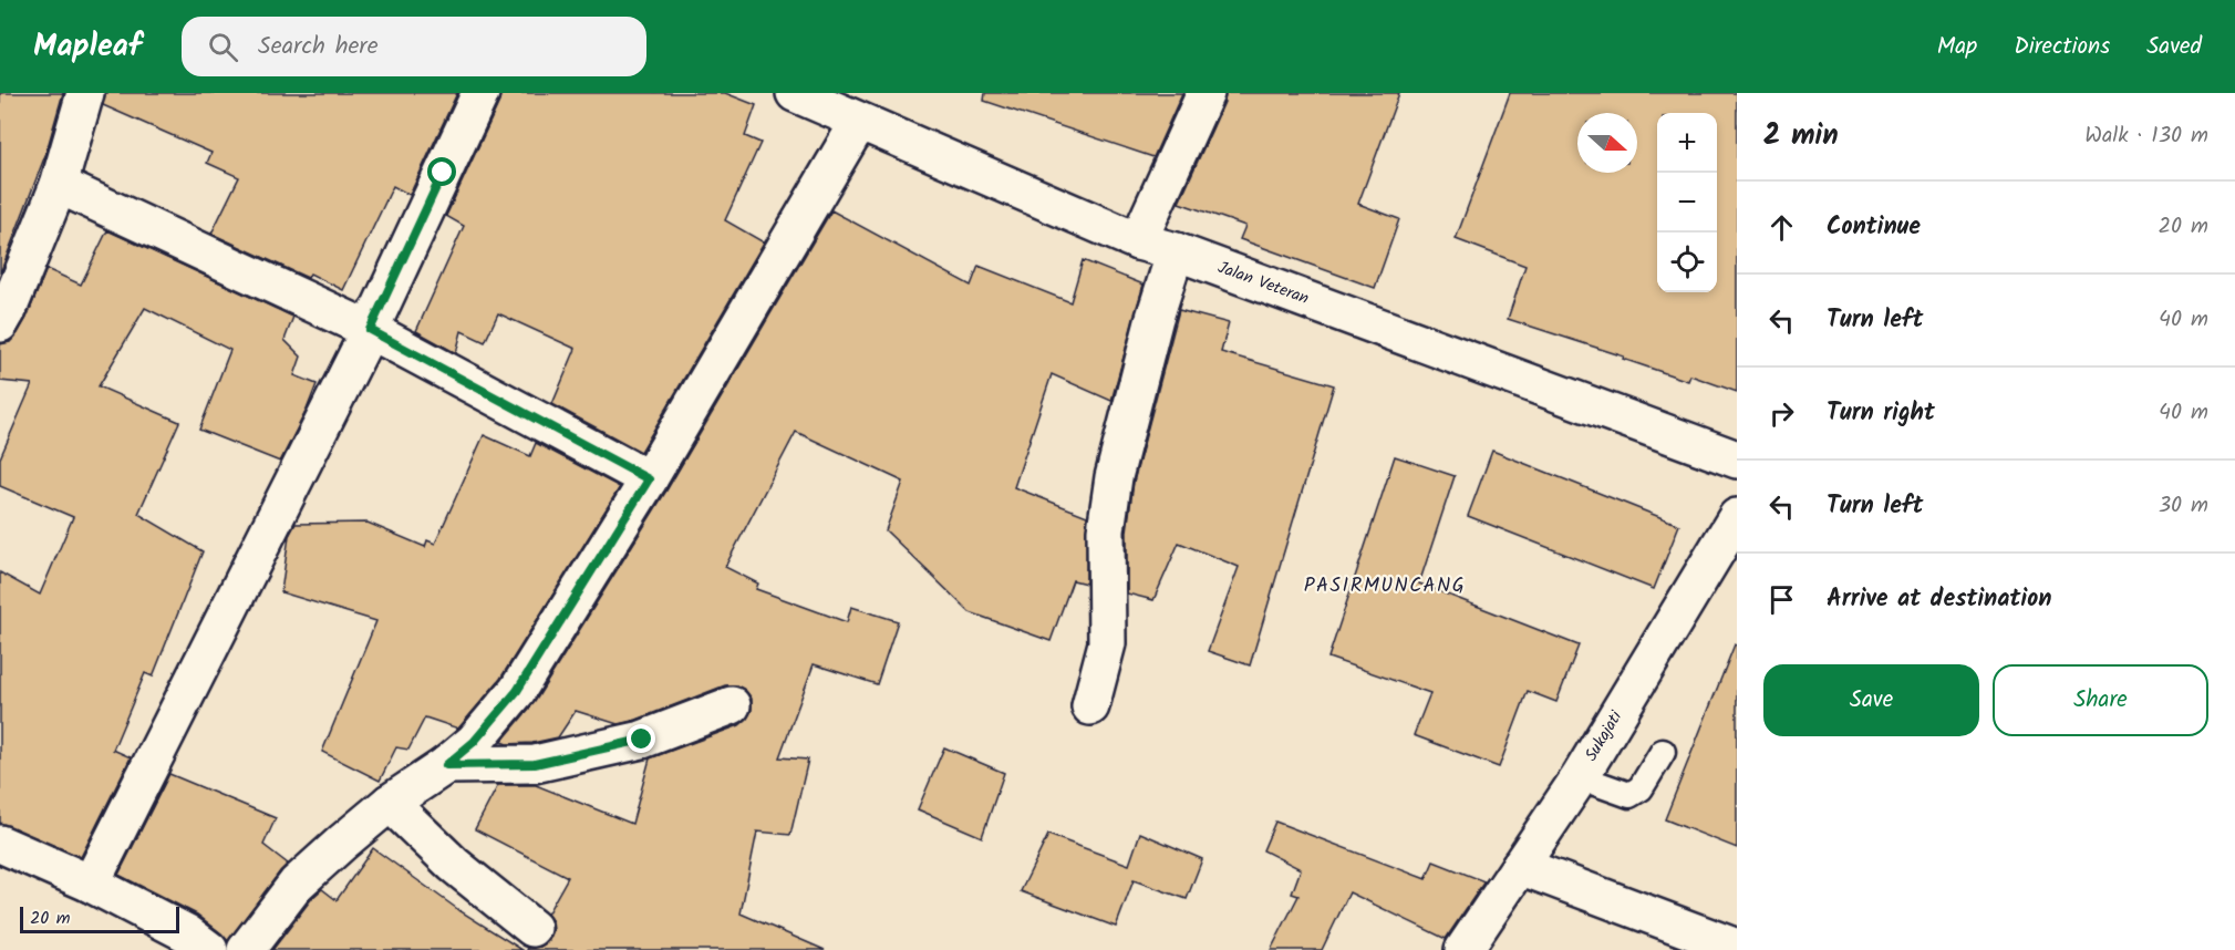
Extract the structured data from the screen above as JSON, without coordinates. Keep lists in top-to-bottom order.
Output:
{
  "streets": {
    "main road": ["Jalan Veteran", "Sukajati"]
  },
  "districts": ["PASIRMUNCANG"],
  "scale_bar": "20 m",
  "north": "right",
  "page": {
    "header": "Mapleaf",
    "search": "Search here",
    "nav": ["Map", "Directions", "Saved"],
    "heading": ["2 min", "Walk · 130 m"],
    "map_buttons": ["+", "−"],
    "list": [
      ["Continue", "20 m"],
      ["Turn left", "40 m"],
      ["Turn right", "40 m"],
      ["Turn left", "30 m"],
      "Arrive at destination"
    ],
    "buttons": ["Save", "Share"],
    "scale": "20 m"
  }
}
